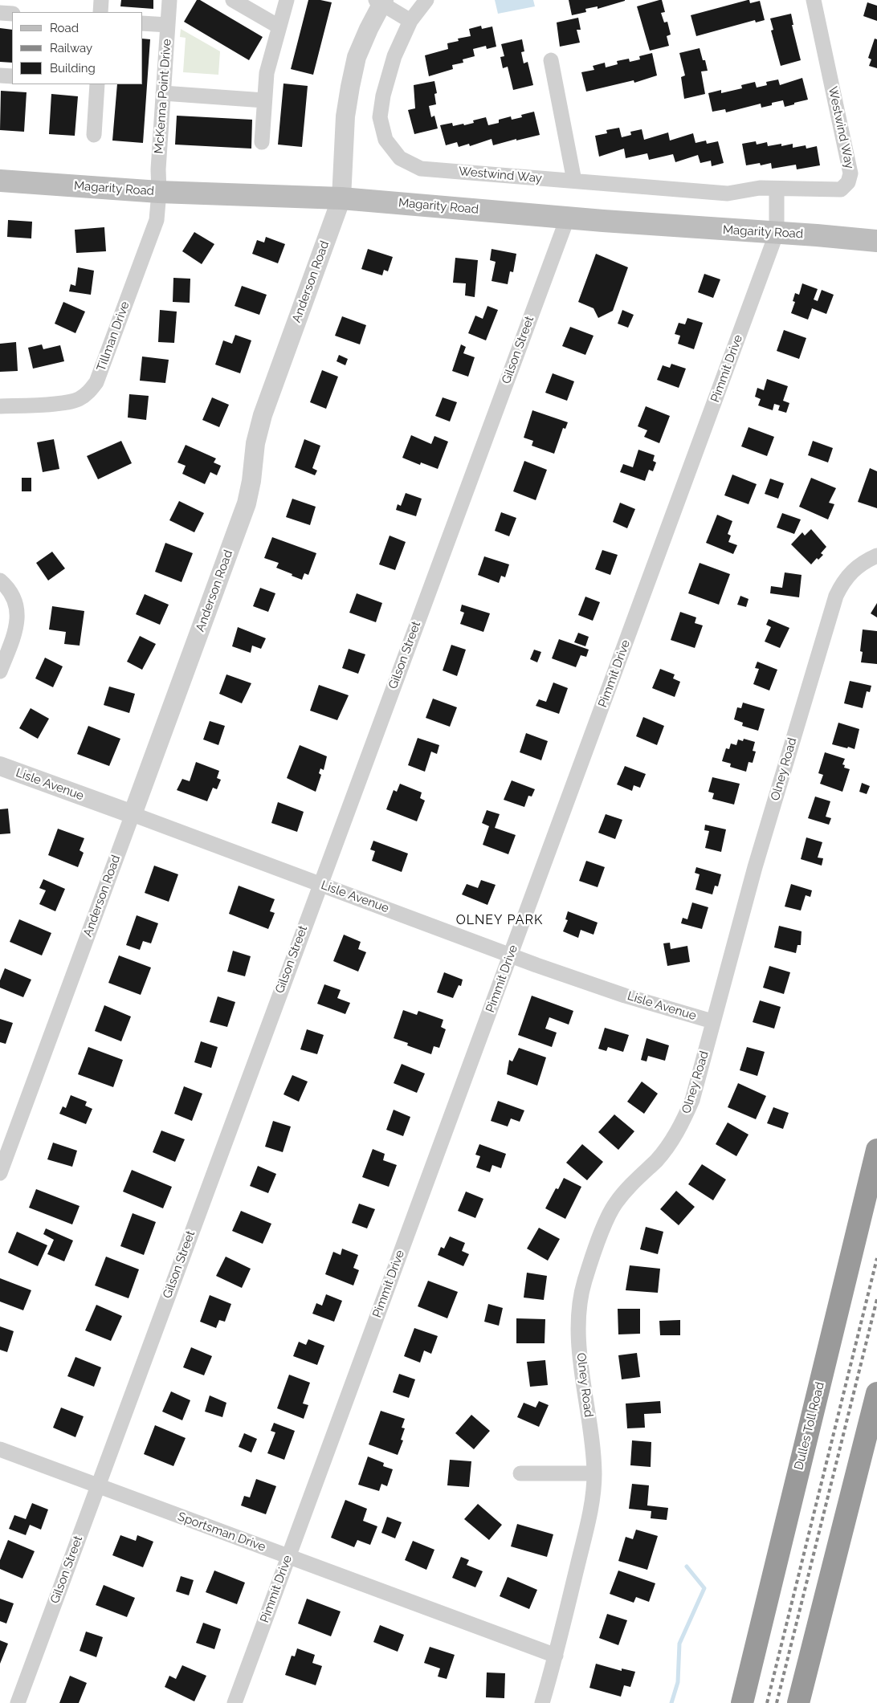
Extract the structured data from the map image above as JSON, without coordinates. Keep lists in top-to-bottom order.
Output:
{
  "streets": {
    "highway": ["Dulles Toll Road"],
    "main road": ["Magarity Road"],
    "street": [
      "McKenna Point Drive",
      "Westwind Way",
      "Anderson Road",
      "Tillman Drive",
      "Gilson Street",
      "Pimmit Drive",
      "Olney Road",
      "Lisle Avenue",
      "Sportsman Drive"
    ]
  },
  "crossings": [
    ["McKenna Point Drive", "Magarity Road"],
    ["McKenna Point Drive", "Tillman Drive"],
    ["Magarity Road", "Anderson Road"],
    ["Magarity Road", "Tillman Drive"],
    ["Magarity Road", "Gilson Street"],
    ["Magarity Road", "Pimmit Drive"],
    ["Anderson Road", "Lisle Avenue"],
    ["Gilson Street", "Lisle Avenue"],
    ["Gilson Street", "Sportsman Drive"],
    ["Pimmit Drive", "Lisle Avenue"],
    ["Pimmit Drive", "Sportsman Drive"],
    ["Olney Road", "Lisle Avenue"],
    ["Olney Road", "Sportsman Drive"]
  ],
  "districts": ["OLNEY PARK"],
  "legend": ["Road", "Railway", "Building"]
}
